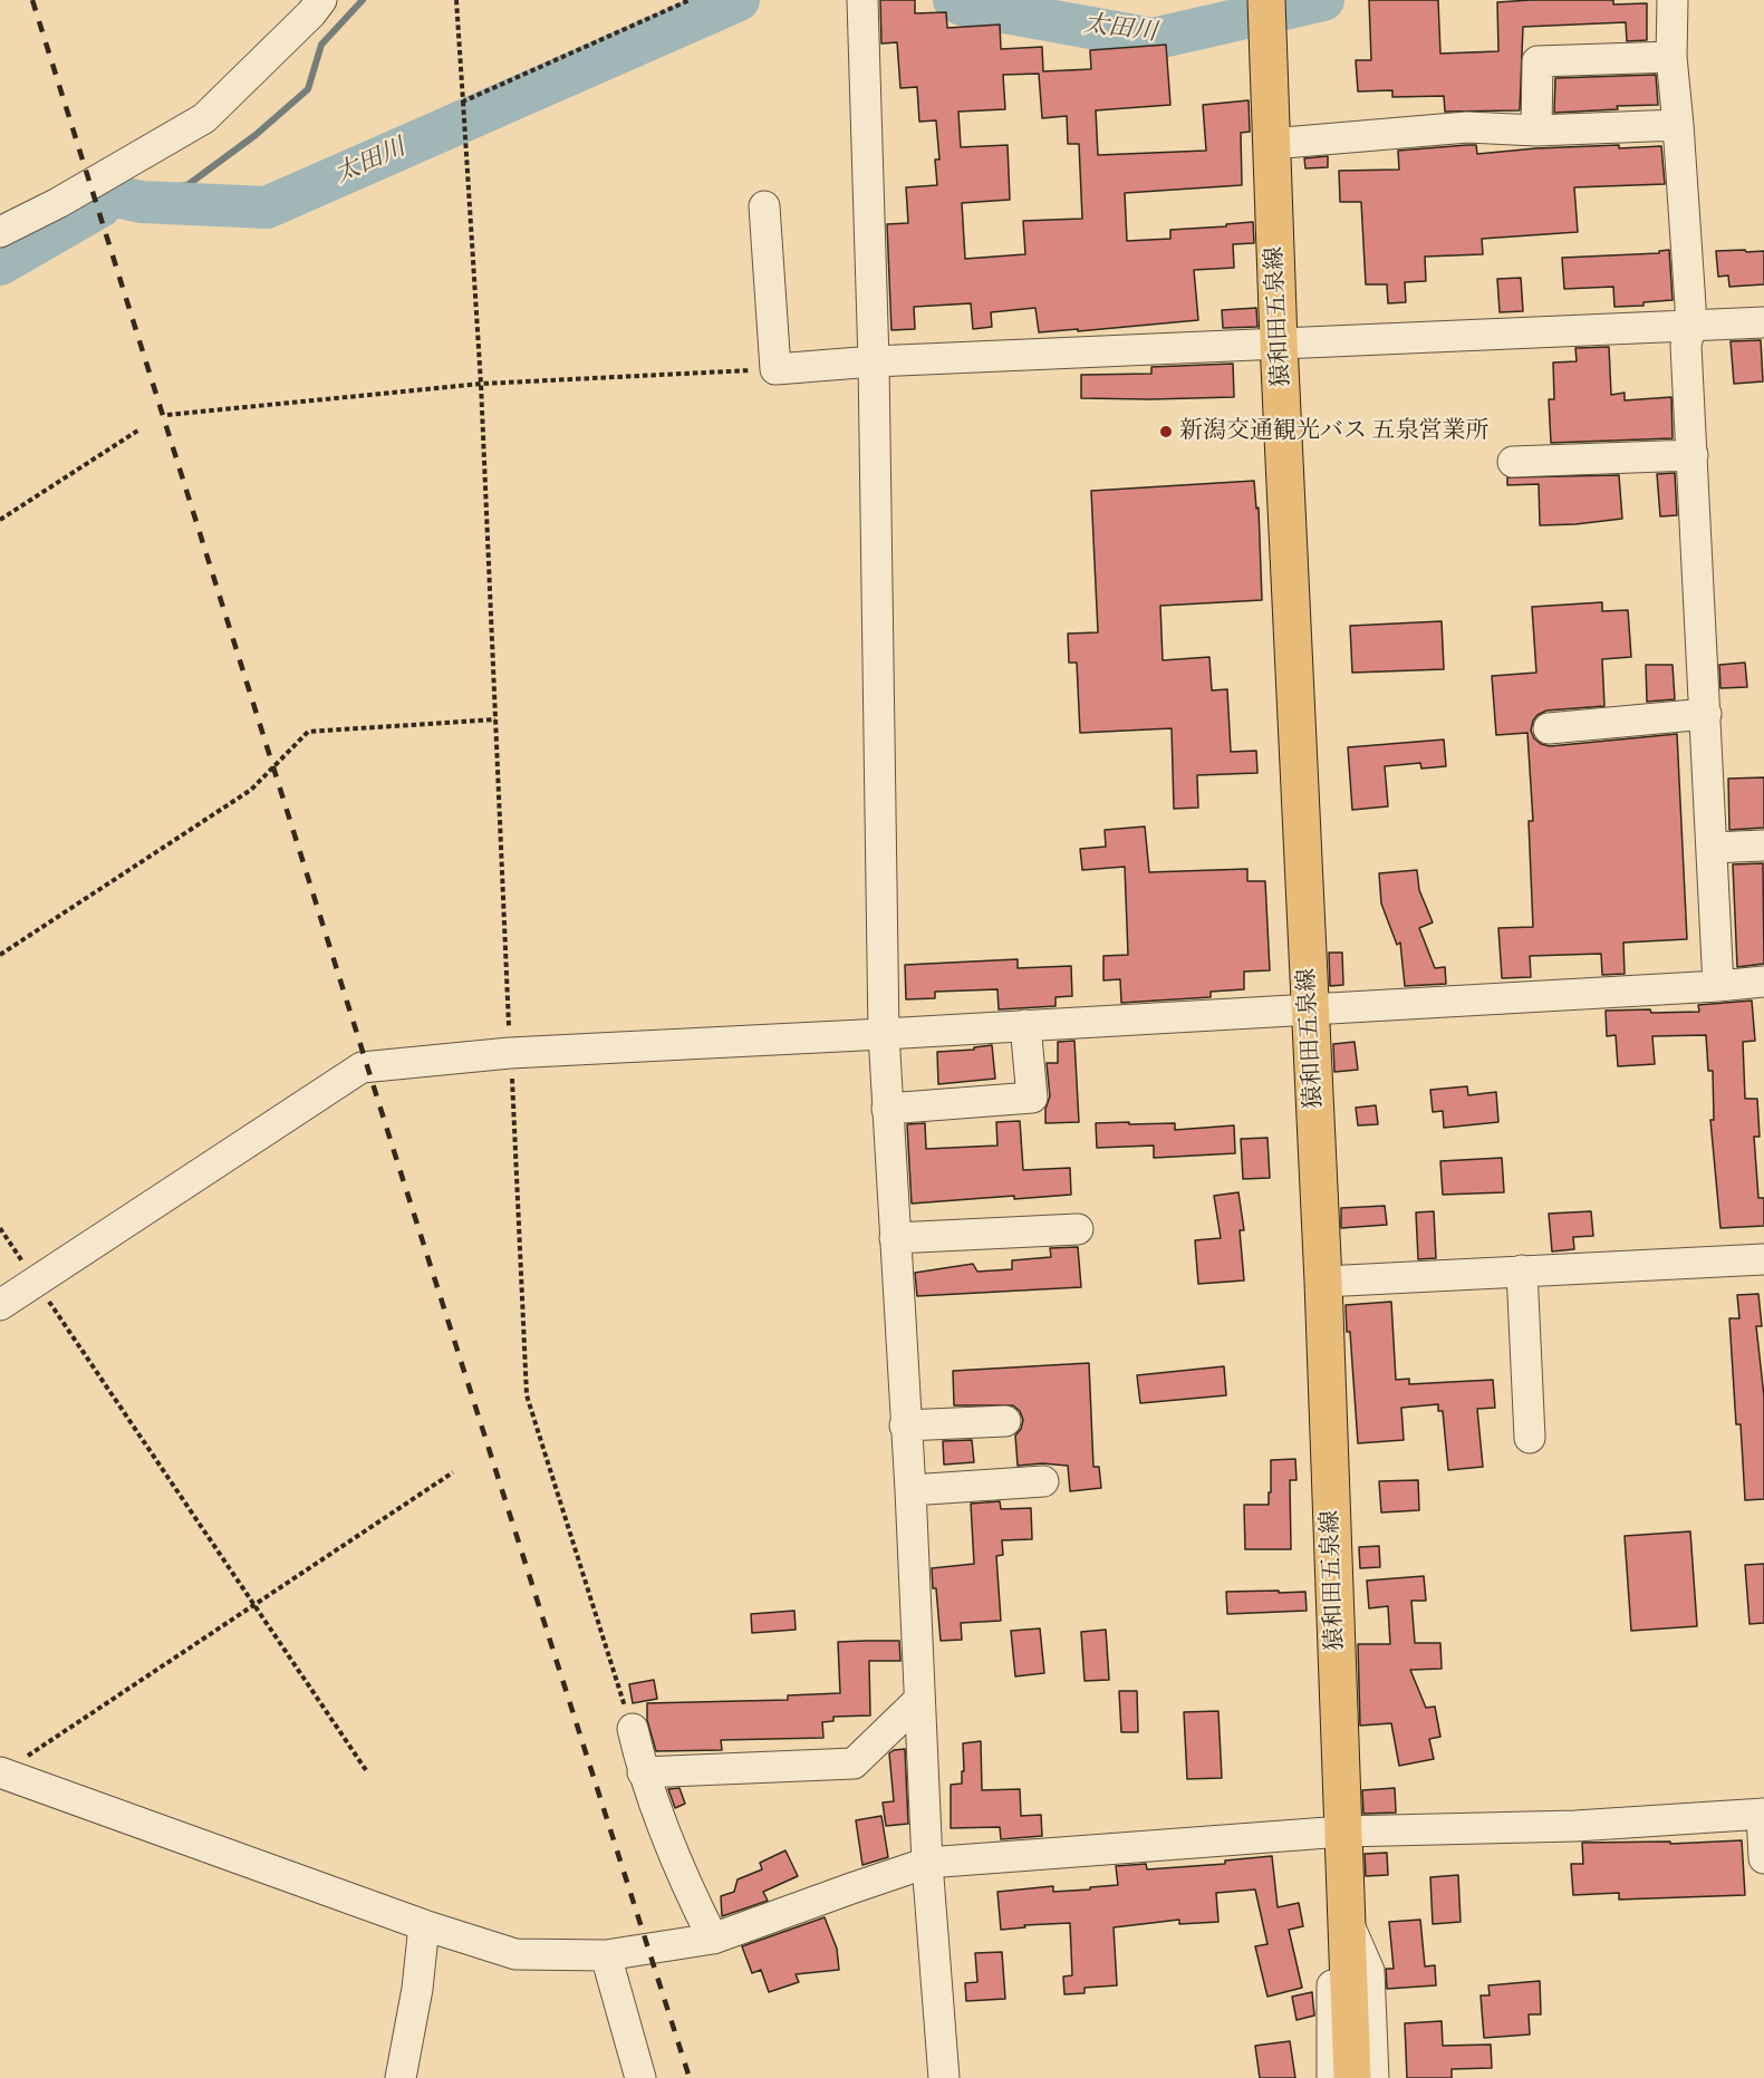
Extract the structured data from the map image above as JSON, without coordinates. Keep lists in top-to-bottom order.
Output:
{
  "streets": {
    "main road": ["猿和田五泉線"]
  },
  "water": ["太田川"],
  "places": ["新潟交通観光バス 五泉営業所"]
}
